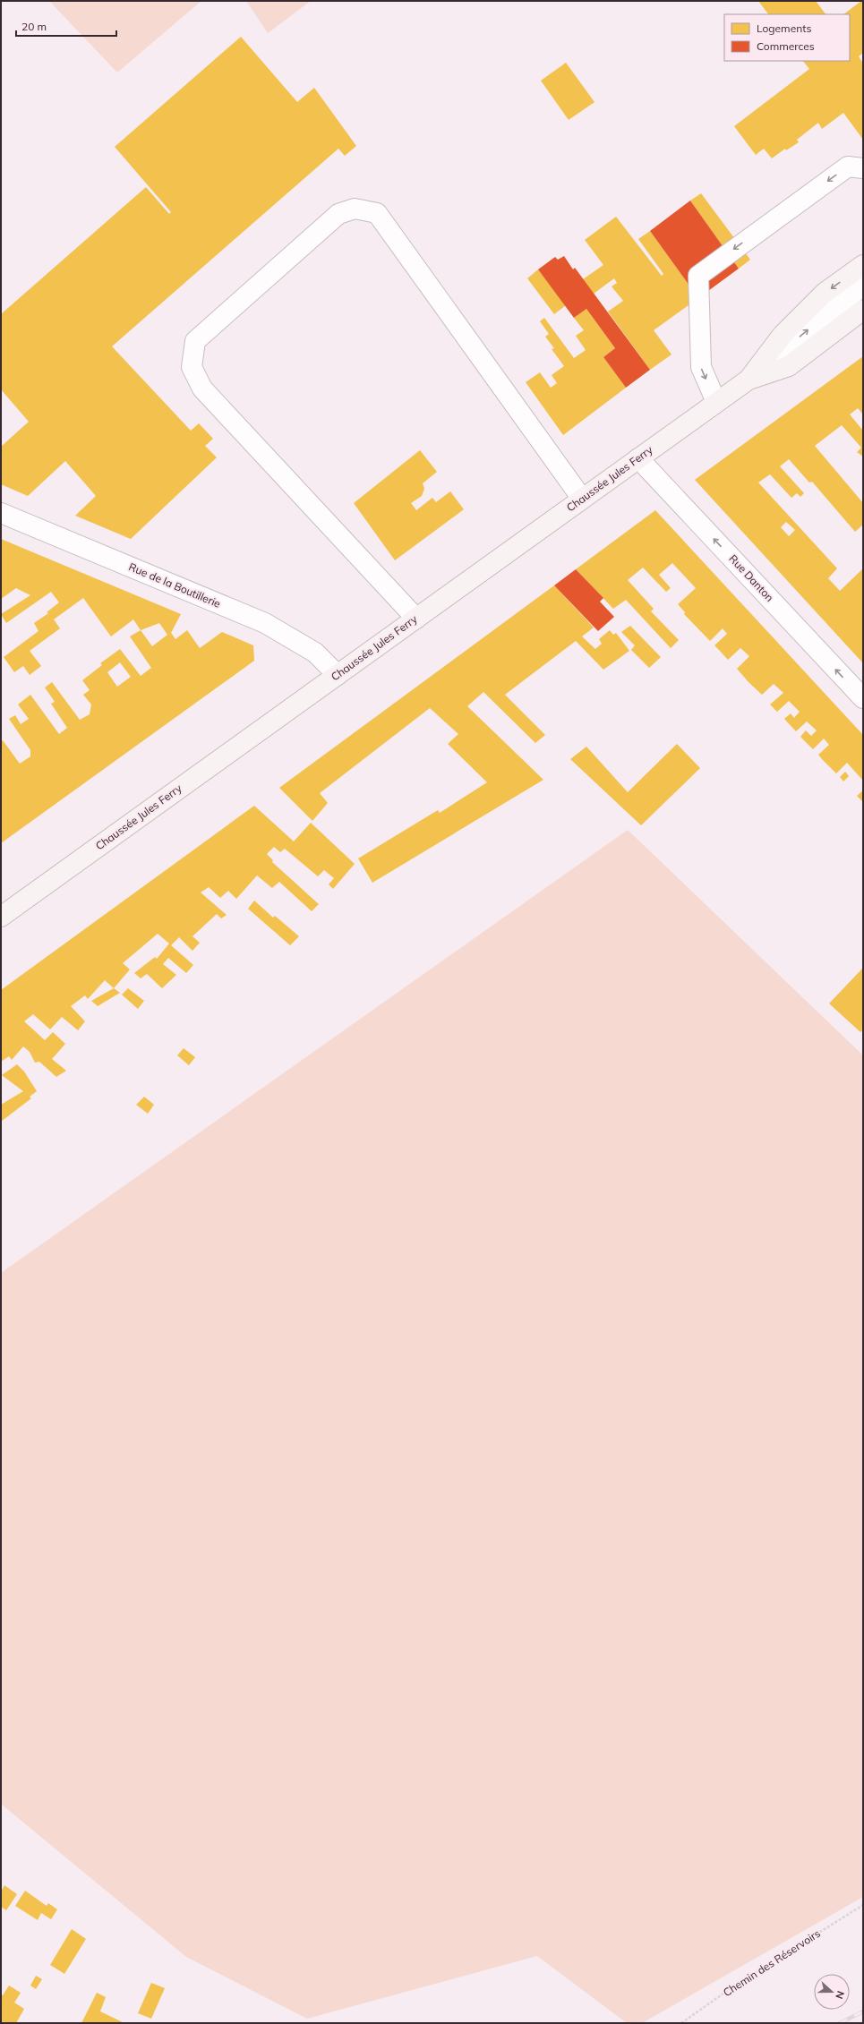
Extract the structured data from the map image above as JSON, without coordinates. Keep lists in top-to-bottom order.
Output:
{
  "streets": {
    "main road": ["Chaussée Jules Ferry"],
    "street": ["Rue Danton", "Rue de la Boutillerie"],
    "path": ["Chemin des Réservoirs"]
  },
  "crossings": [
    ["Chaussée Jules Ferry", "Rue Danton"],
    ["Chaussée Jules Ferry", "Rue de la Boutillerie"]
  ],
  "one_way": ["Rue Danton"],
  "legend": ["Logements", "Commerces"],
  "scale_bar": "20 m",
  "north": "right"
}
